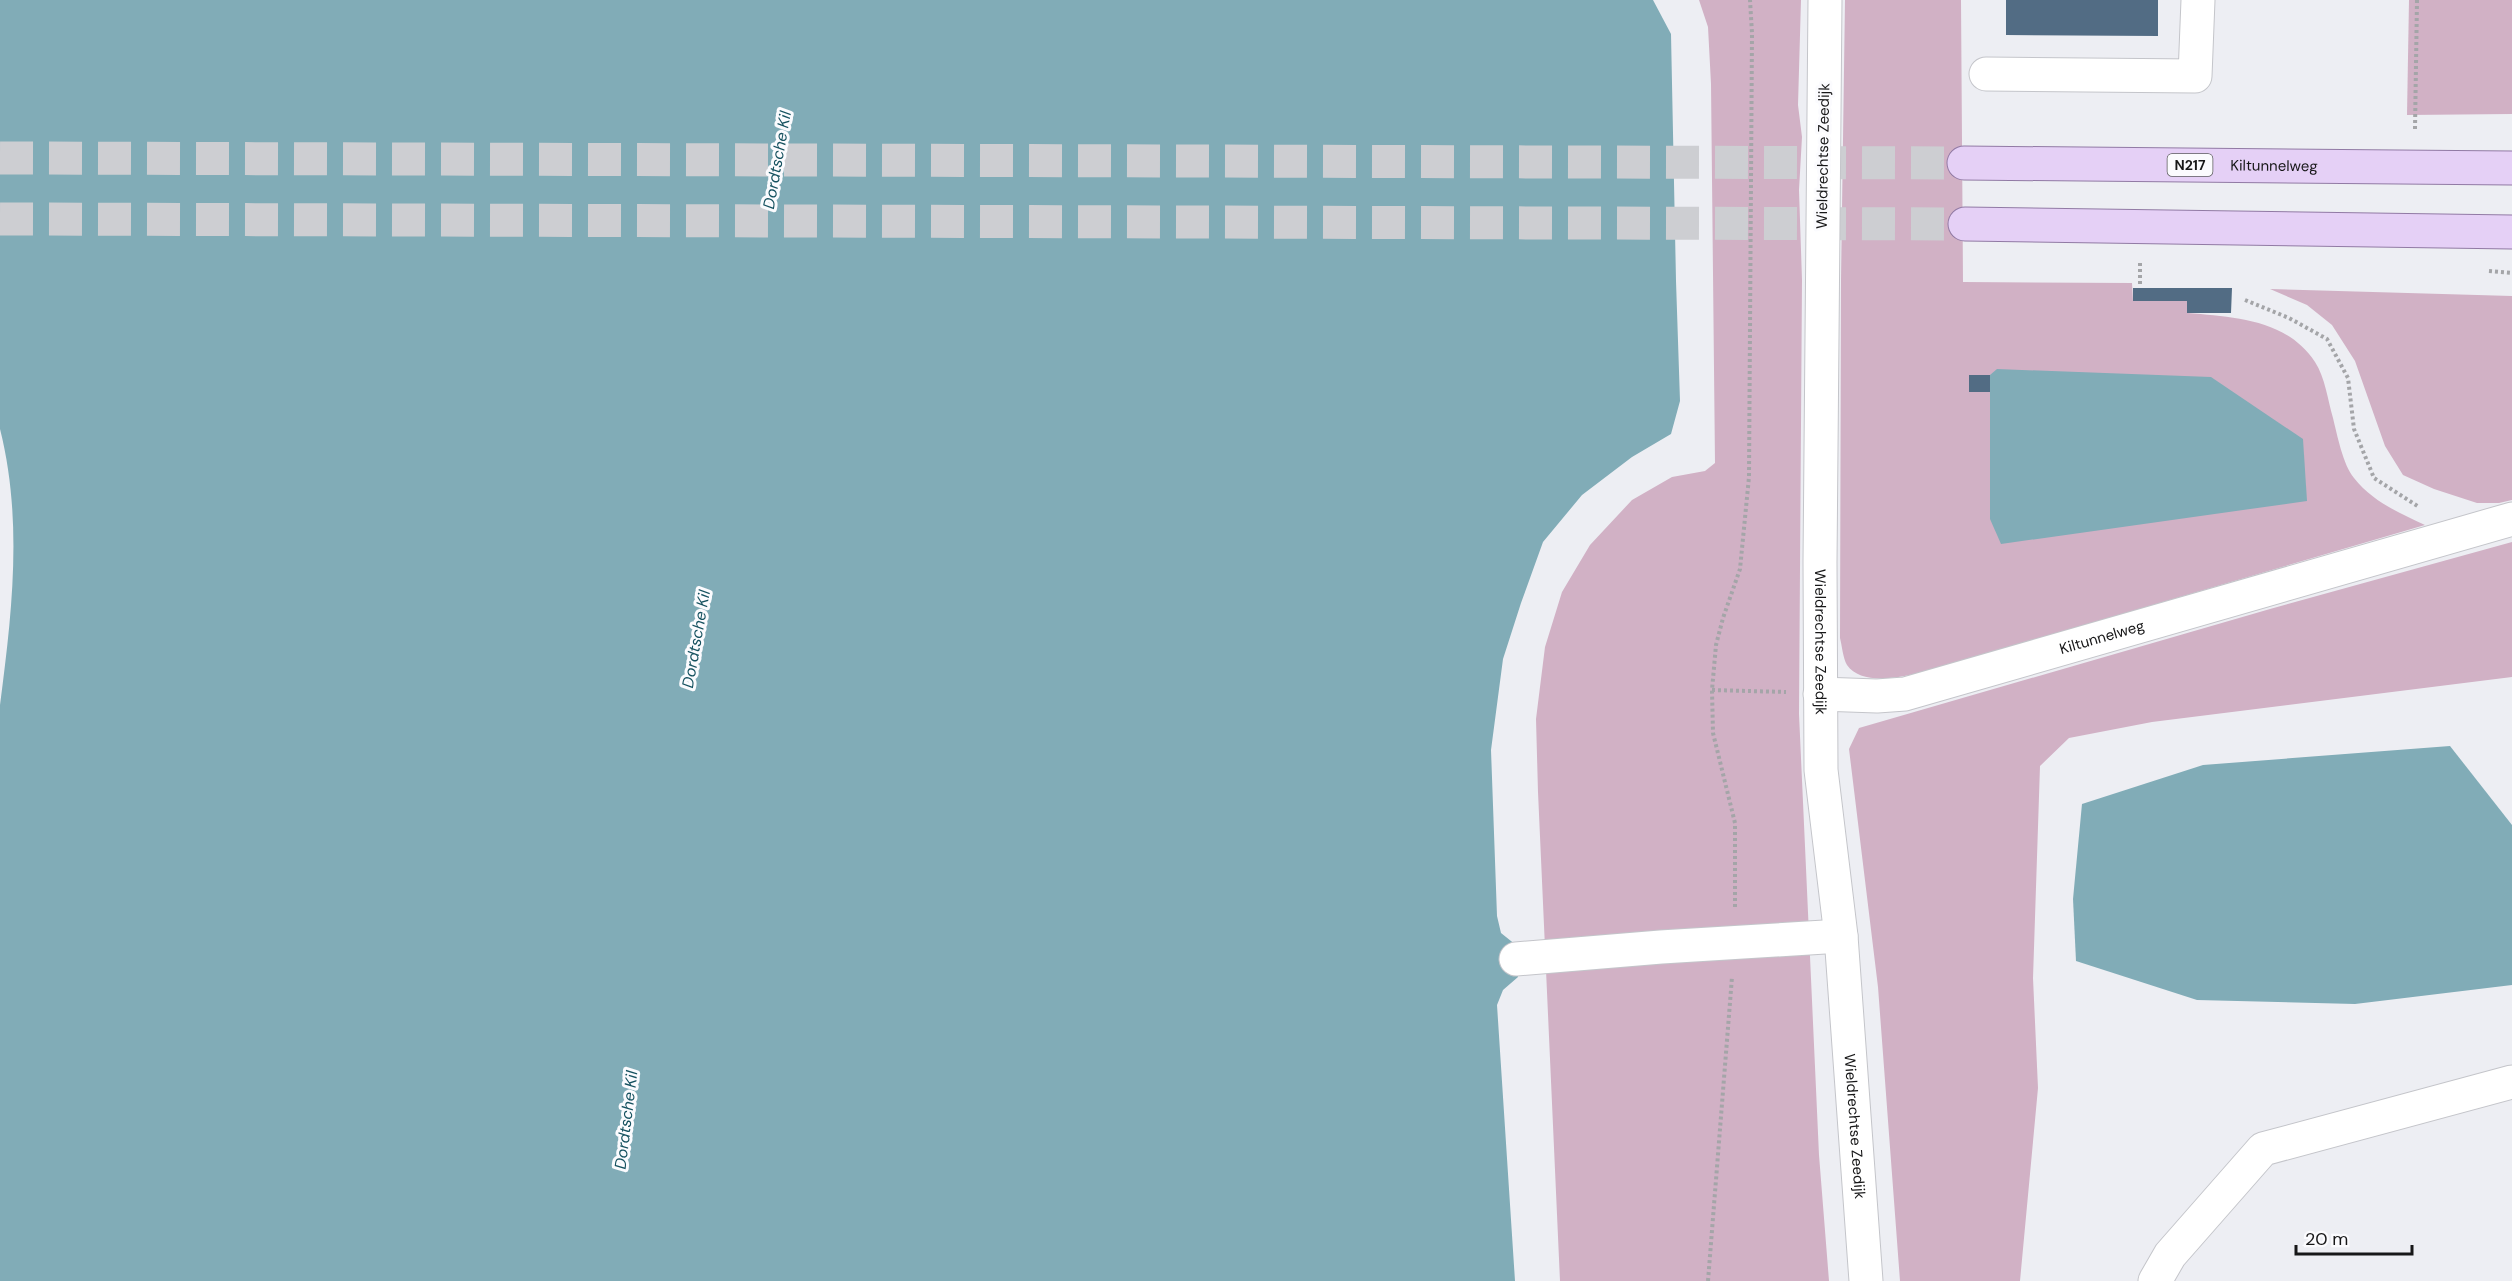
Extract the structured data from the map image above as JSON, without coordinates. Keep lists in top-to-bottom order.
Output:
{
  "streets": {
    "main road": ["N217", "Kiltunnelweg"],
    "street": ["Wieldrechtse Zeedijk"]
  },
  "crossings": [
    ["Wieldrechtse Zeedijk", "Kiltunnelweg"]
  ],
  "water": ["Dordtsche Kil"],
  "scale_bar": "20 m"
}
